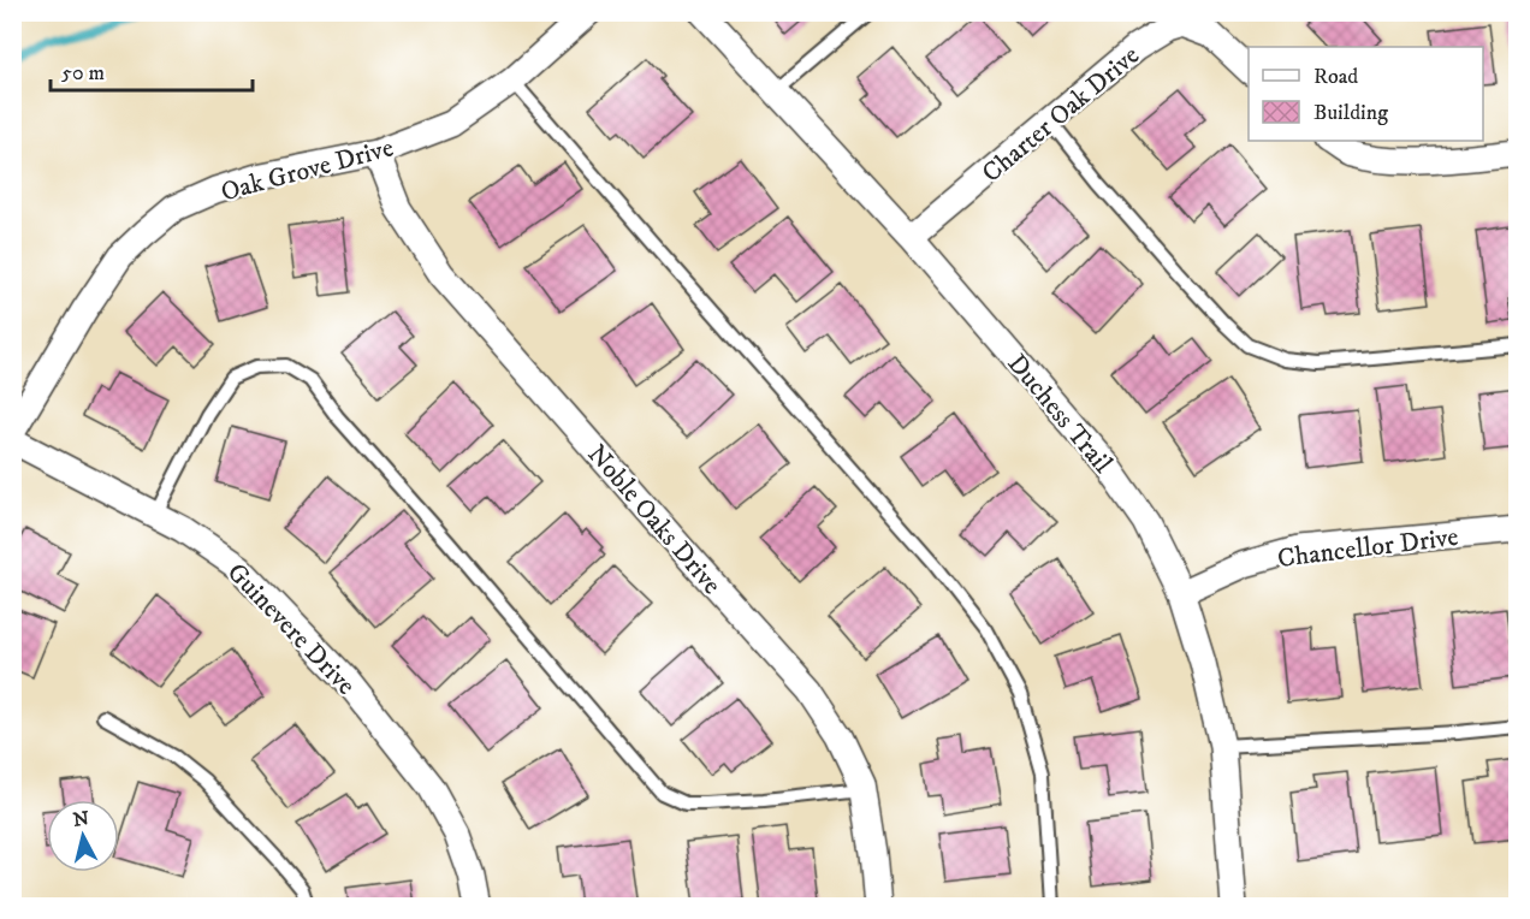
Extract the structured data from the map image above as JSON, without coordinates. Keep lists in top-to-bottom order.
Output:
{
  "streets": {
    "street": [
      "Charter Oak Drive",
      "Oak Grove Drive",
      "Duchess Trail",
      "Noble Oaks Drive",
      "Chancellor Drive",
      "Guinevere Drive"
    ]
  },
  "crossings": [
    ["Charter Oak Drive", "Duchess Trail"],
    ["Oak Grove Drive", "Noble Oaks Drive"],
    ["Duchess Trail", "Chancellor Drive"]
  ],
  "legend": ["Road", "Building"],
  "scale_bar": "50 m",
  "north": "top"
}
